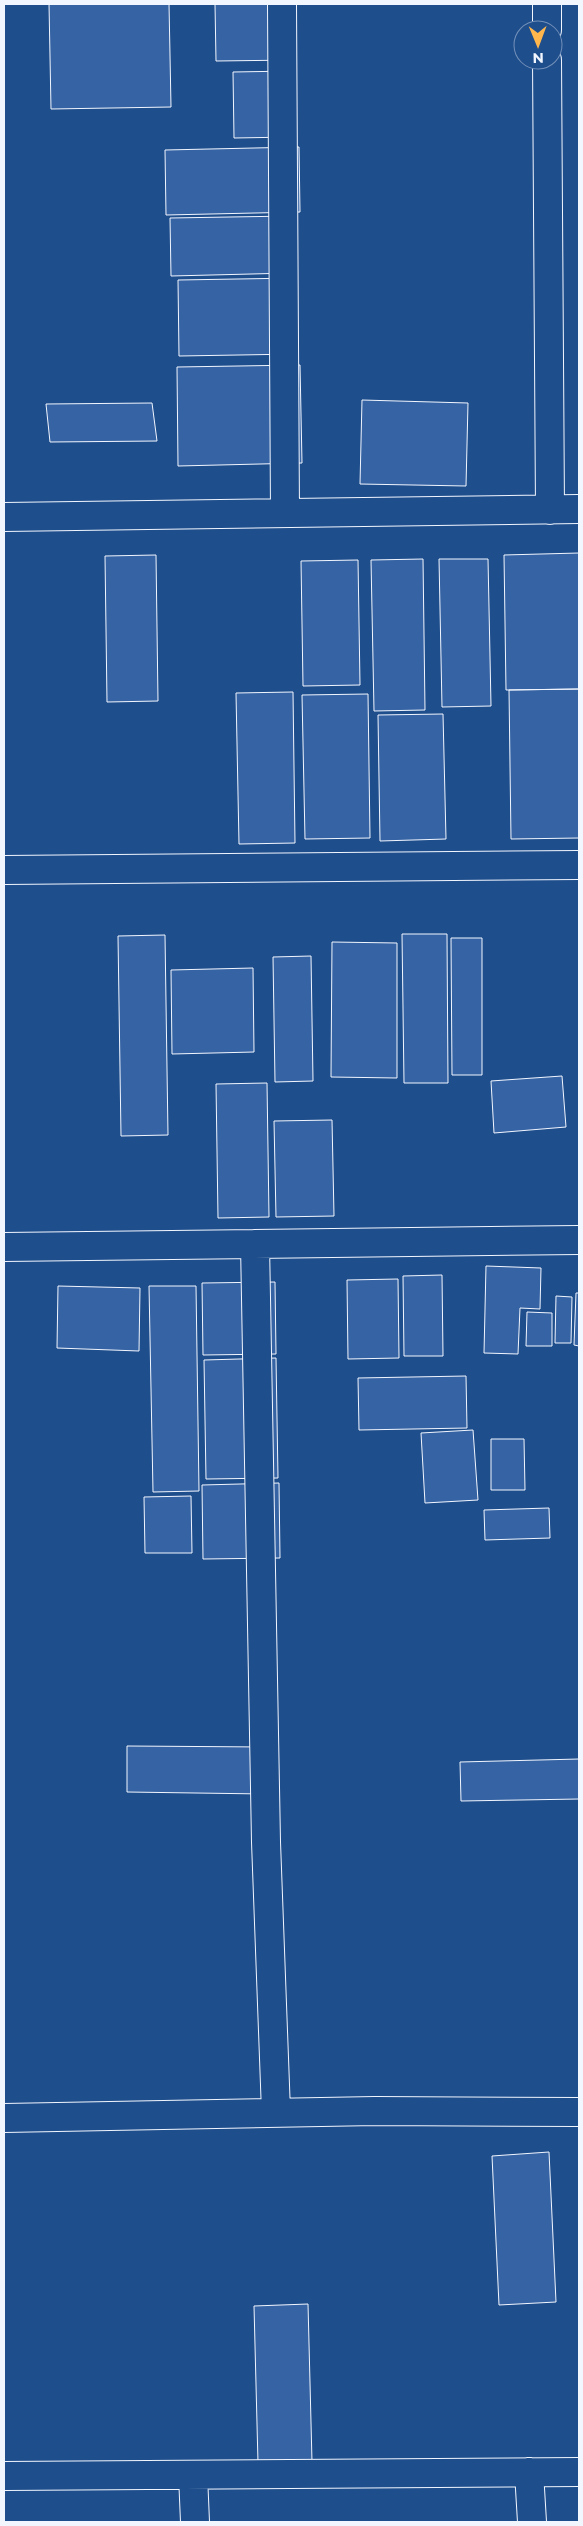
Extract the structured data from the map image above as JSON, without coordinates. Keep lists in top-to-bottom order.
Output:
{
  "north": "bottom"
}
